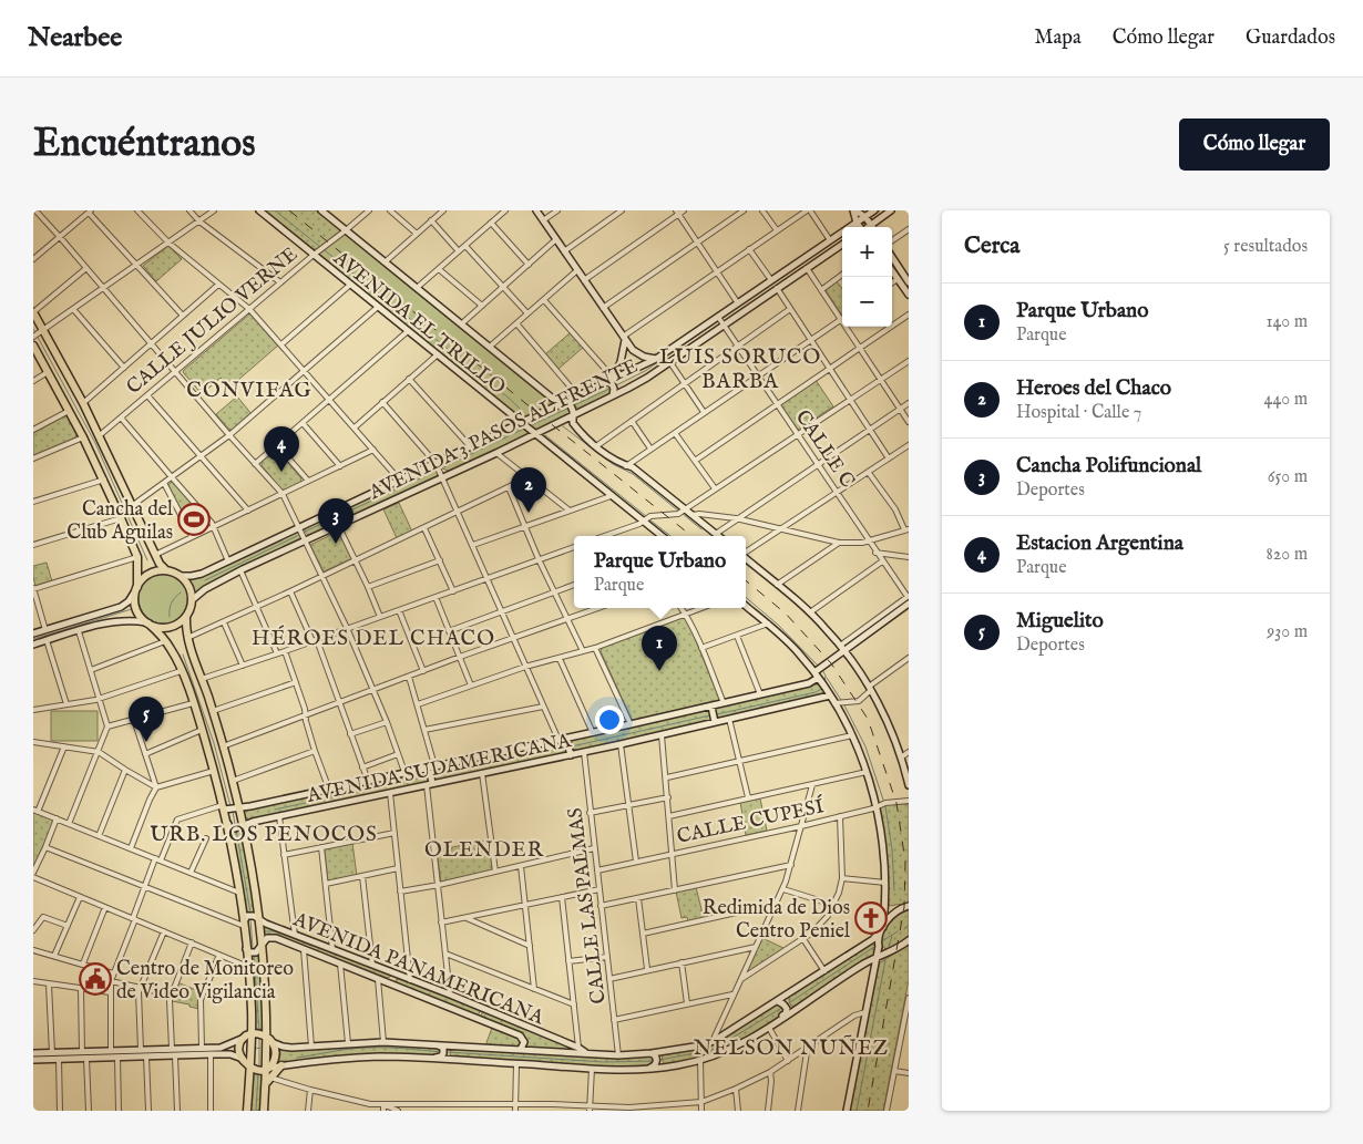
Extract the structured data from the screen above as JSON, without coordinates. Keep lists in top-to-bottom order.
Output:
{
  "streets": {
    "main road": [
      "AVENIDA EL TRILLO",
      "AVENIDA 3 PASOS AL FRENTE",
      "AVENIDA SUDAMERICANA",
      "AVENIDA PANAMERICANA"
    ],
    "street": [
      "CALLE JULIO VERNE",
      "CALLE C",
      "CALLE CUPESÍ",
      "CALLE LAS PALMAS"
    ]
  },
  "crossings": [
    ["CALLE JULIO VERNE", "AVENIDA EL TRILLO"],
    ["AVENIDA EL TRILLO", "AVENIDA 3 PASOS AL FRENTE"],
    ["AVENIDA 3 PASOS AL FRENTE", "CALLE C"],
    ["AVENIDA SUDAMERICANA", "CALLE LAS PALMAS"],
    ["CALLE CUPESÍ", "CALLE LAS PALMAS"]
  ],
  "districts": [
    "LUIS SORUCO BARBA",
    "CONVIFAG",
    "HÉROES DEL CHACO",
    "URB. LOS PENOCOS",
    "OLENDER",
    "NELSON NUÑEZ"
  ],
  "places": {
    "sports": ["Cancha del Club Aguilas"],
    "church": ["Redimida de Dios Centro Peniel"],
    "public building": ["Centro de Monitoreo de Video Vigilancia"]
  },
  "page": {
    "header": "Nearbee",
    "nav": ["Mapa", "Cómo llegar", "Guardados"],
    "buttons": "Cómo llegar",
    "title": "Encuéntranos",
    "heading": ["Cerca", "5 resultados"],
    "map_buttons": ["+", "−"],
    "list": [
      {
        "mark": "1",
        "name": "Parque Urbano",
        "note": "Parque",
        "value": "140 m"
      },
      {
        "mark": "2",
        "name": "Heroes del Chaco",
        "note": "Hospital · Calle 7",
        "value": "440 m"
      },
      {
        "mark": "3",
        "name": "Cancha Polifuncional",
        "note": "Deportes",
        "value": "650 m"
      },
      {
        "mark": "4",
        "name": "Estacion Argentina",
        "note": "Parque",
        "value": "820 m"
      },
      {
        "mark": "5",
        "name": "Miguelito",
        "note": "Deportes",
        "value": "930 m"
      }
    ],
    "pins": [
      "4",
      "2",
      "3",
      "1",
      "5"
    ],
    "popup": ["Parque Urbano", "Parque"]
  }
}
